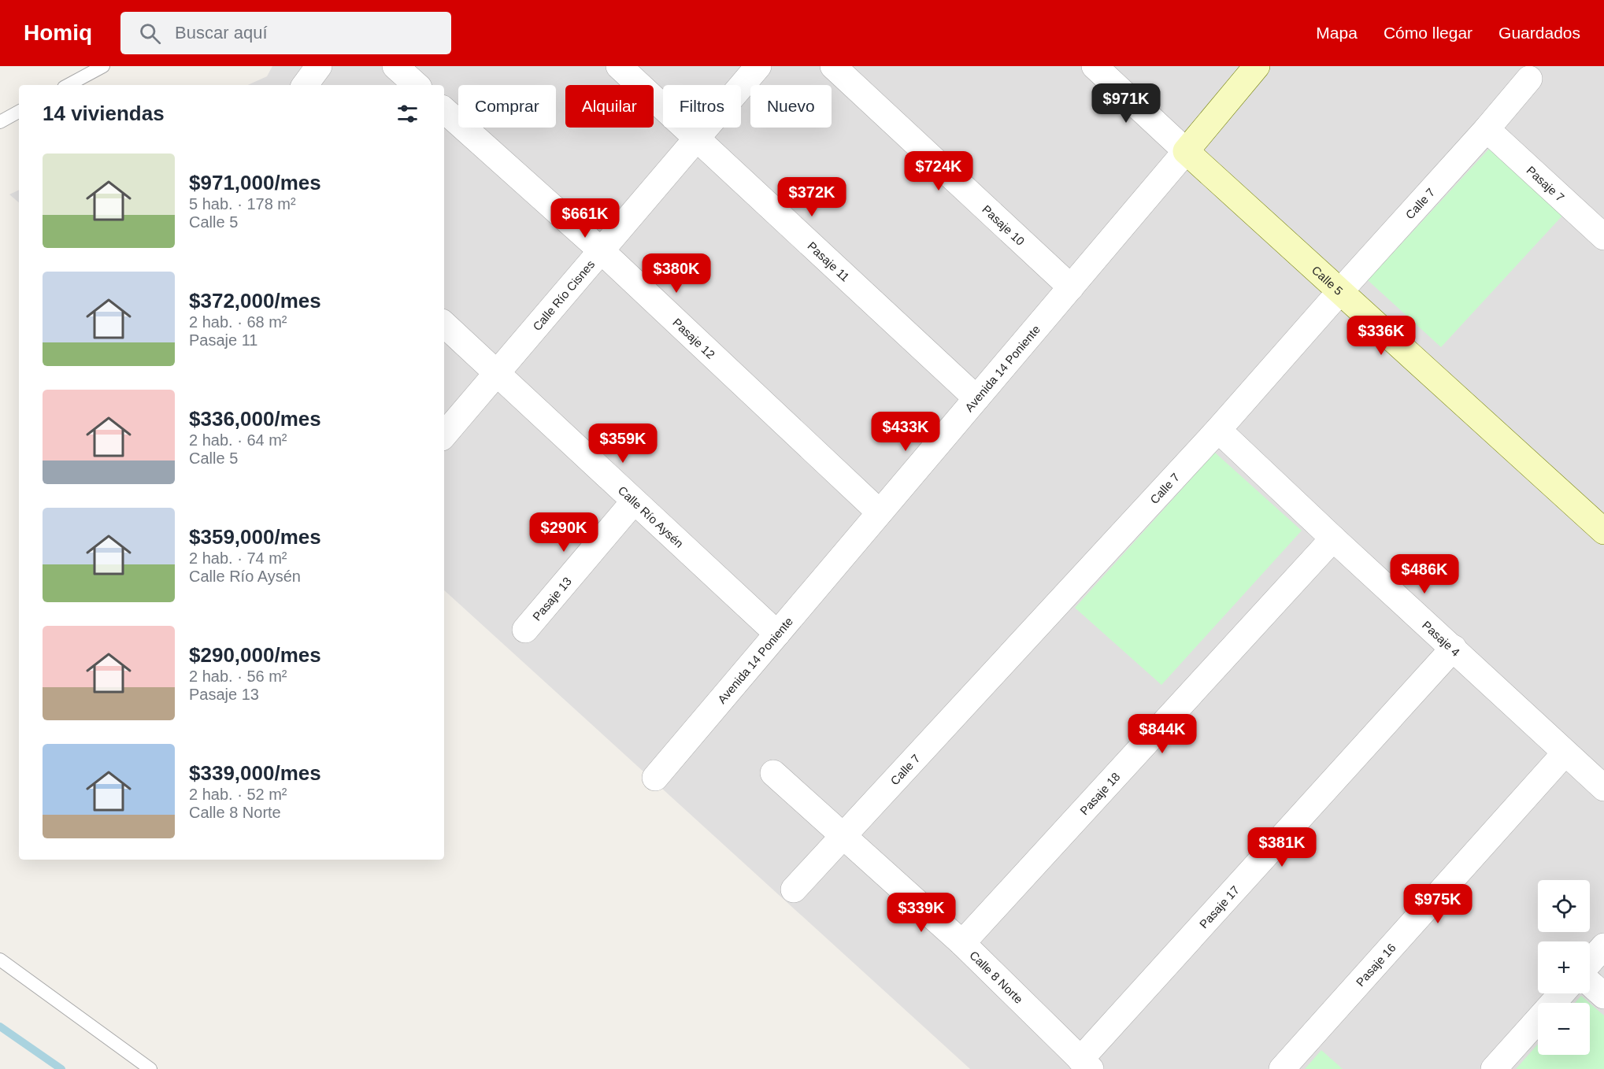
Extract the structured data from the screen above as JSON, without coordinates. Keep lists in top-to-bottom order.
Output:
{
  "streets": {
    "street": [
      "Pasaje 7",
      "Calle 7",
      "Pasaje 10",
      "Pasaje 11",
      "Calle 5",
      "Calle Río Cisnes",
      "Pasaje 12",
      "Avenida 14 Poniente",
      "Calle Río Aysén",
      "Pasaje 13",
      "Pasaje 4",
      "Pasaje 18",
      "Pasaje 17",
      "Pasaje 16",
      "Calle 8 Norte"
    ]
  },
  "crossings": [
    ["Pasaje 7", "Calle 7"],
    ["Calle 7", "Calle 5"],
    ["Calle 7", "Pasaje 4"],
    ["Calle 7", "Calle 8 Norte"],
    ["Pasaje 10", "Avenida 14 Poniente"],
    ["Pasaje 11", "Calle Río Cisnes"],
    ["Pasaje 11", "Avenida 14 Poniente"],
    ["Calle 5", "Avenida 14 Poniente"],
    ["Calle Río Cisnes", "Pasaje 12"],
    ["Calle Río Cisnes", "Calle Río Aysén"],
    ["Pasaje 12", "Avenida 14 Poniente"],
    ["Avenida 14 Poniente", "Calle Río Aysén"],
    ["Calle Río Aysén", "Pasaje 13"],
    ["Pasaje 4", "Pasaje 18"],
    ["Pasaje 4", "Pasaje 17"],
    ["Pasaje 4", "Pasaje 16"],
    ["Pasaje 18", "Calle 8 Norte"],
    ["Pasaje 17", "Calle 8 Norte"]
  ],
  "page": {
    "header": "Homiq",
    "search": "Buscar aquí",
    "nav": ["Mapa", "Cómo llegar", "Guardados"],
    "price": [
      "$971K",
      "$724K",
      "$372K",
      "$661K",
      "$380K",
      "$336K",
      "$433K",
      "$359K",
      "$290K",
      "$486K",
      "$844K",
      "$381K",
      "$975K",
      "$339K"
    ],
    "chip": [
      "Comprar",
      "Alquilar",
      "Filtros",
      "Nuevo"
    ],
    "heading": "14 viviendas",
    "list": [
      {
        "name": "$971,000/mes",
        "note": "5 hab. · 178 m² · Calle 5"
      },
      {
        "name": "$372,000/mes",
        "note": "2 hab. · 68 m² · Pasaje 11"
      },
      {
        "name": "$336,000/mes",
        "note": "2 hab. · 64 m² · Calle 5"
      },
      {
        "name": "$359,000/mes",
        "note": "2 hab. · 74 m² · Calle Río Aysén"
      },
      {
        "name": "$290,000/mes",
        "note": "2 hab. · 56 m² · Pasaje 13"
      },
      {
        "name": "$339,000/mes",
        "note": "2 hab. · 52 m² · Calle 8 Norte"
      }
    ],
    "map_buttons": ["+", "−"]
  }
}
